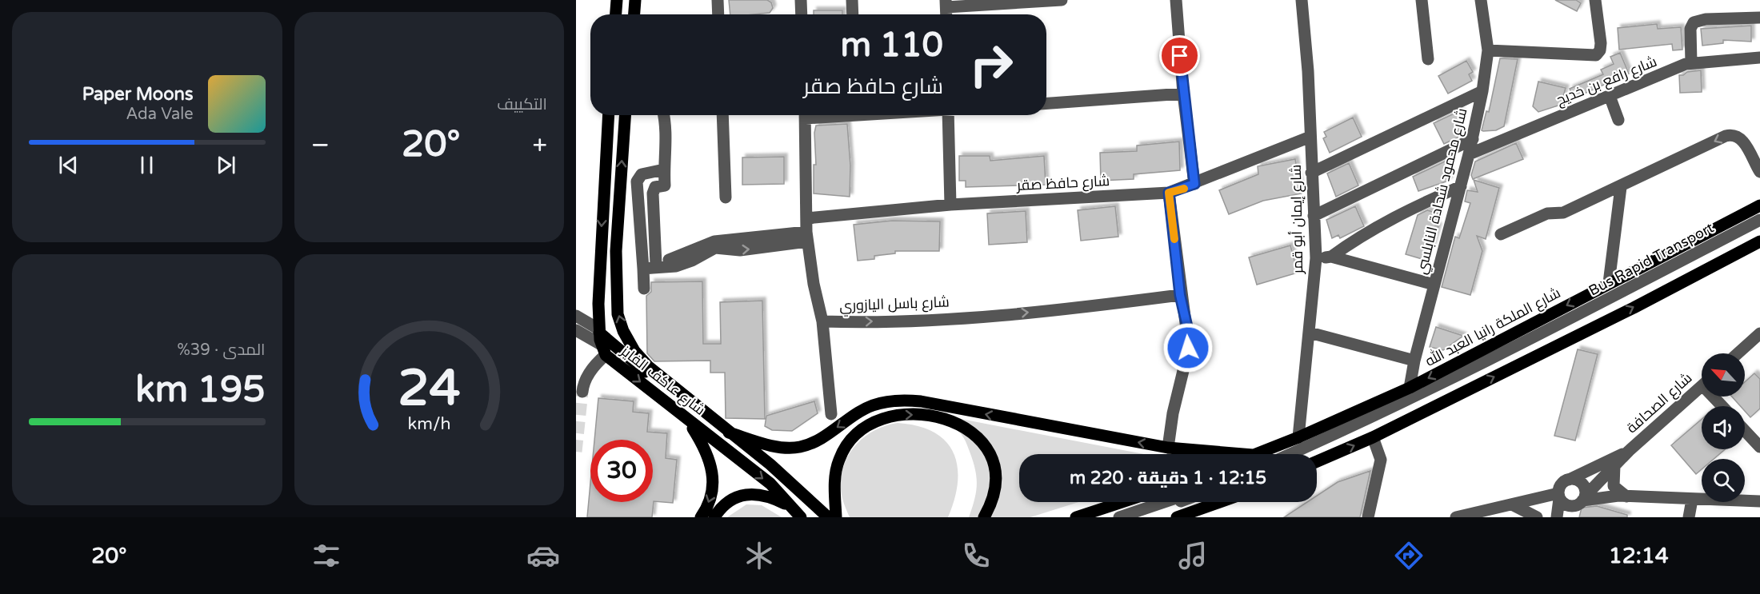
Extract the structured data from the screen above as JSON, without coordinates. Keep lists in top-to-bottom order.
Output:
{
  "streets": {
    "main road": ["شارع الملكة رانيا العبد الله", "شارع عاكف الفايز"],
    "street": [
      "شارع رافع بن خديج",
      "شارع حافظ صقر",
      "شارع محمود شحادة النابلسي",
      "شارع إيمان أبو قمر",
      "Bus Rapid Transport",
      "شارع باسل اليازوري",
      "شارع الصحافة"
    ]
  },
  "crossings": [
    ["شارع رافع بن خديج", "شارع محمود شحادة النابلسي"],
    ["شارع حافظ صقر", "شارع إيمان أبو قمر"],
    ["شارع حافظ صقر", "شارع باسل اليازوري"],
    ["شارع محمود شحادة النابلسي", "شارع الملكة رانيا العبد الله"],
    ["شارع إيمان أبو قمر", "شارع الملكة رانيا العبد الله"]
  ],
  "one_way": ["شارع باسل اليازوري"],
  "north": "top left",
  "page": {
    "tile": [
      "التكييف",
      ["المدى · 39%", "195 km"]
    ],
    "turn": ["110 m", "شارع حافظ صقر"],
    "song": ["Paper Moons", "Ada Vale"],
    "heat": ["−", "20°", "+"],
    "limit": "30",
    "trip": "12:15 · 1 دقيقة · 220 m",
    "tabs": ["12:14", "20°"],
    "gauge": ["24", "km/h"]
  }
}
